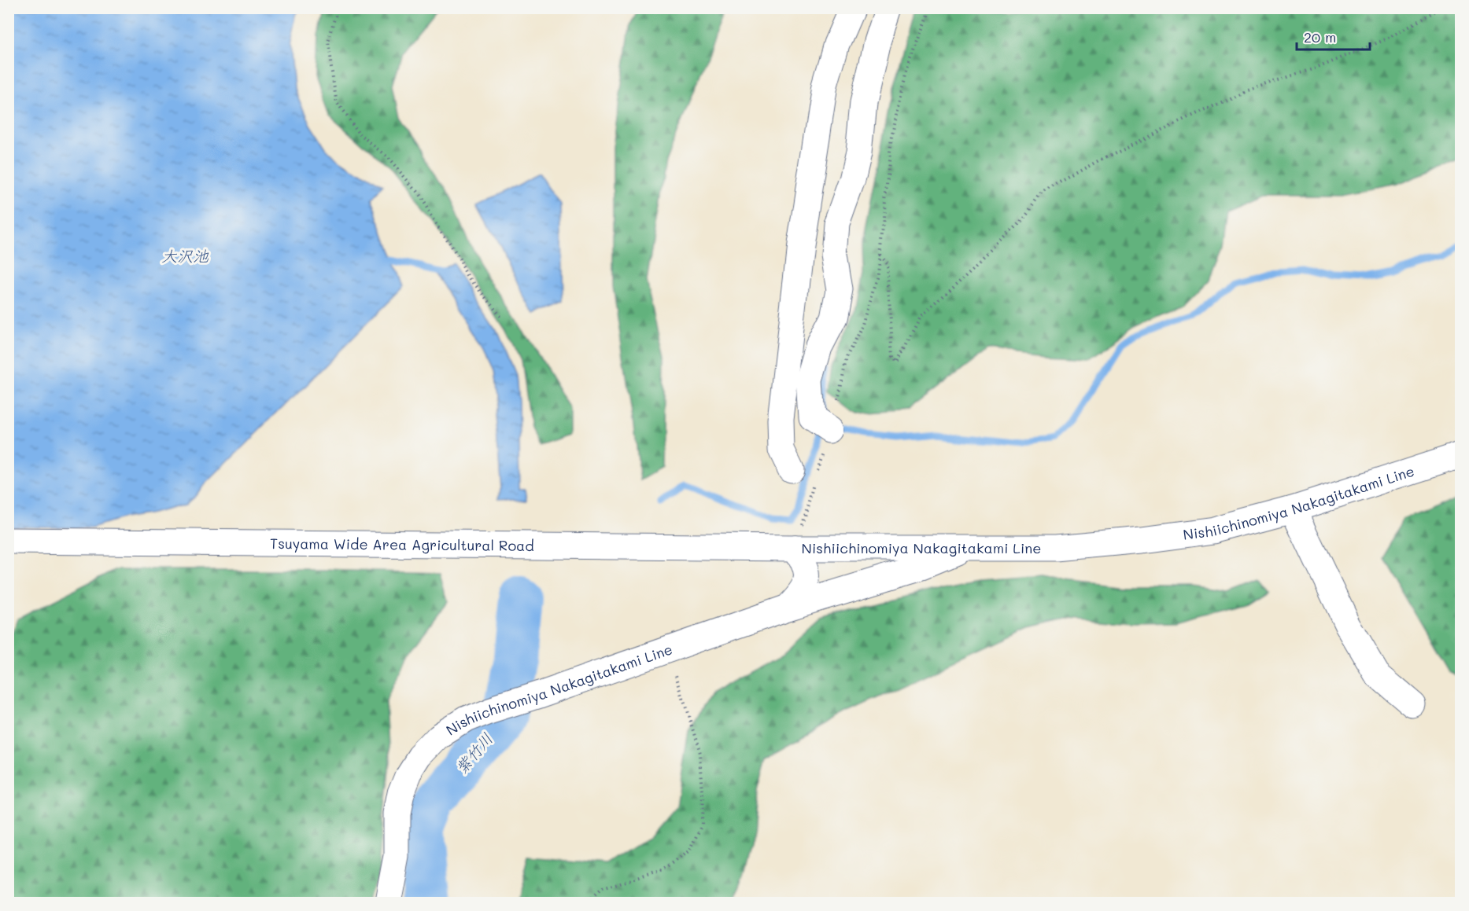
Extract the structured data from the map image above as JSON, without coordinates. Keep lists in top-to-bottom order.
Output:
{
  "streets": {
    "street": ["Nishiichinomiya Nakagitakami Line", "Tsuyama Wide Area Agricultural Road"]
  },
  "crossings": [
    ["Nishiichinomiya Nakagitakami Line", "Tsuyama Wide Area Agricultural Road"]
  ],
  "water": ["大沢池", "紫竹川"],
  "scale_bar": "20 m"
}
